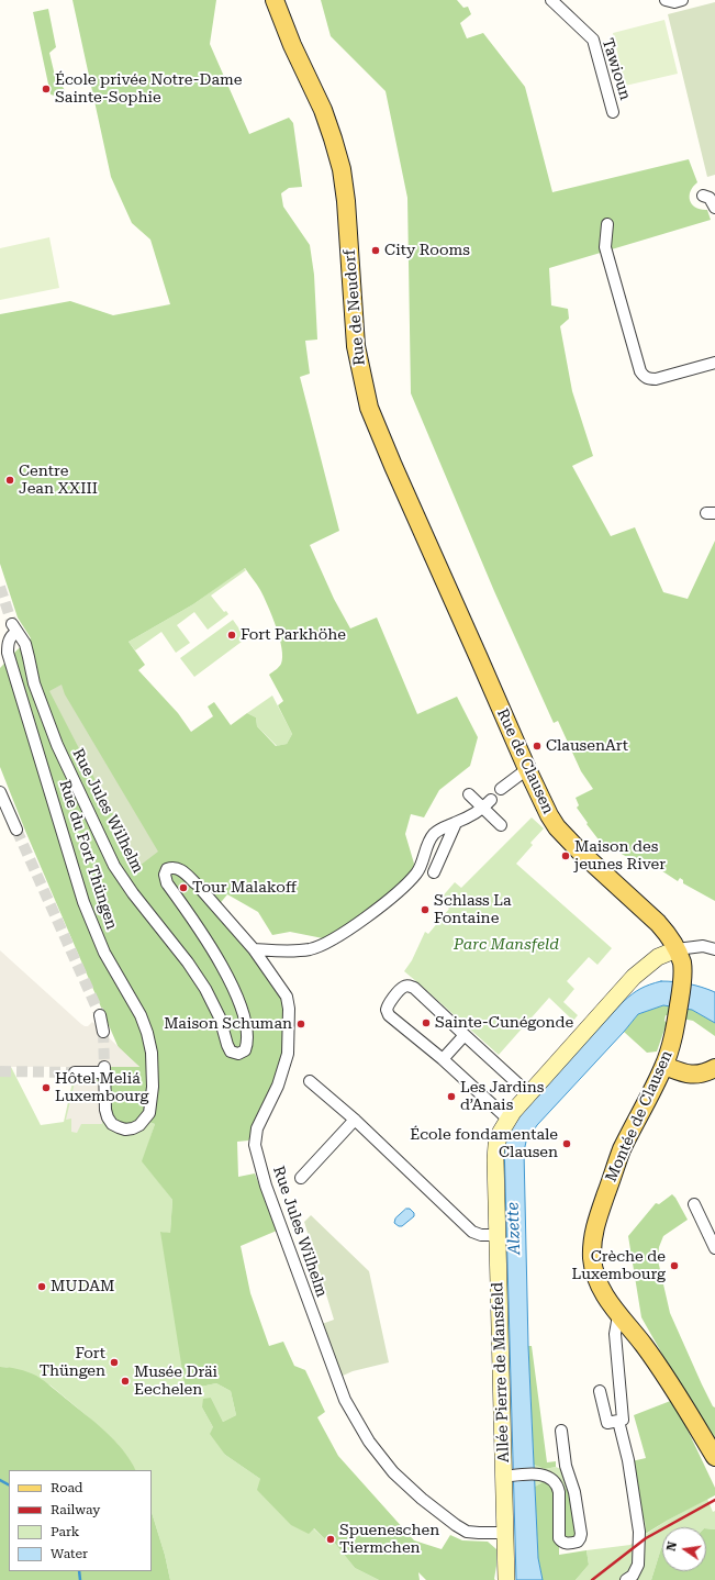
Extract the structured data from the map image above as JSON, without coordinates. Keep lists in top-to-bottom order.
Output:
{
  "streets": {
    "main road": [
      "Rue de Neudorf",
      "Rue de Clausen",
      "Montée de Clausen",
      "Allée Pierre de Mansfeld"
    ],
    "street": ["Tawioun", "Rue Jules Wilhelm", "Rue du Fort Thüngen"]
  },
  "crossings": [
    ["Rue de Neudorf", "Rue de Clausen"],
    ["Rue de Clausen", "Montée de Clausen"],
    ["Rue de Clausen", "Allée Pierre de Mansfeld"],
    ["Rue Jules Wilhelm", "Rue du Fort Thüngen"],
    ["Rue Jules Wilhelm", "Allée Pierre de Mansfeld"],
    ["Montée de Clausen", "Allée Pierre de Mansfeld"]
  ],
  "water": ["Alzette"],
  "parks": ["Parc Mansfeld"],
  "places": [
    "École privée Notre-Dame Sainte-Sophie",
    "City Rooms",
    "Centre Jean XXIII",
    "Fort Parkhöhe",
    "ClausenArt",
    "Maison des jeunes River",
    "Tour Malakoff",
    "Schlass La Fontaine",
    "Sainte-Cunégonde",
    "Maison Schuman",
    "Hôtel Meliá Luxembourg",
    "Les Jardins d’Anais",
    "École fondamentale Clausen",
    "Crèche de Luxembourg",
    "MUDAM",
    "Fort Thüngen",
    "Musée Dräi Eechelen",
    "Spueneschen Tiermchen"
  ],
  "legend": [
    "Road",
    "Railway",
    "Park",
    "Water"
  ],
  "north": "left"
}
